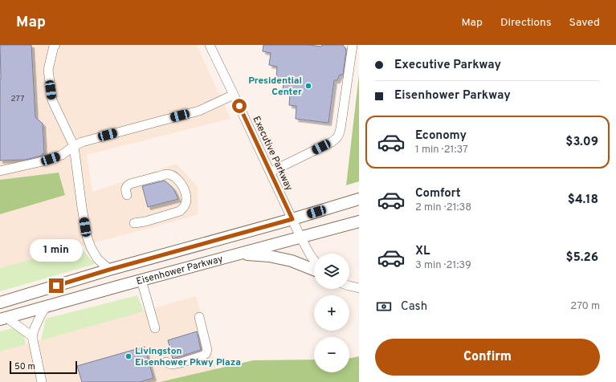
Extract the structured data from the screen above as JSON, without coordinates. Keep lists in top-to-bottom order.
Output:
{
  "streets": {
    "main road": ["Eisenhower Parkway"],
    "street": ["Executive Parkway"]
  },
  "crossings": [
    ["Executive Parkway", "Eisenhower Parkway"]
  ],
  "places": ["Presidential Center", "Livingston Eisenhower Pkwy Plaza"],
  "house_numbers": ["277"],
  "scale_bar": "50 m",
  "page": {
    "header": "Map",
    "nav": ["Map", "Directions", "Saved"],
    "banner": ["Executive Parkway", "Eisenhower Parkway"],
    "list": [
      {
        "name": "Economy",
        "note": "1 min · 21:37",
        "value": "$3.09"
      },
      {
        "name": "Comfort",
        "note": "2 min · 21:38",
        "value": "$4.18"
      },
      {
        "name": "XL",
        "note": "3 min · 21:39",
        "value": "$5.26"
      }
    ],
    "bubble": "1 min",
    "map_buttons": ["+", "−"],
    "pay": ["Cash", "270 m"],
    "buttons": "Confirm",
    "scale": "50 m"
  }
}
